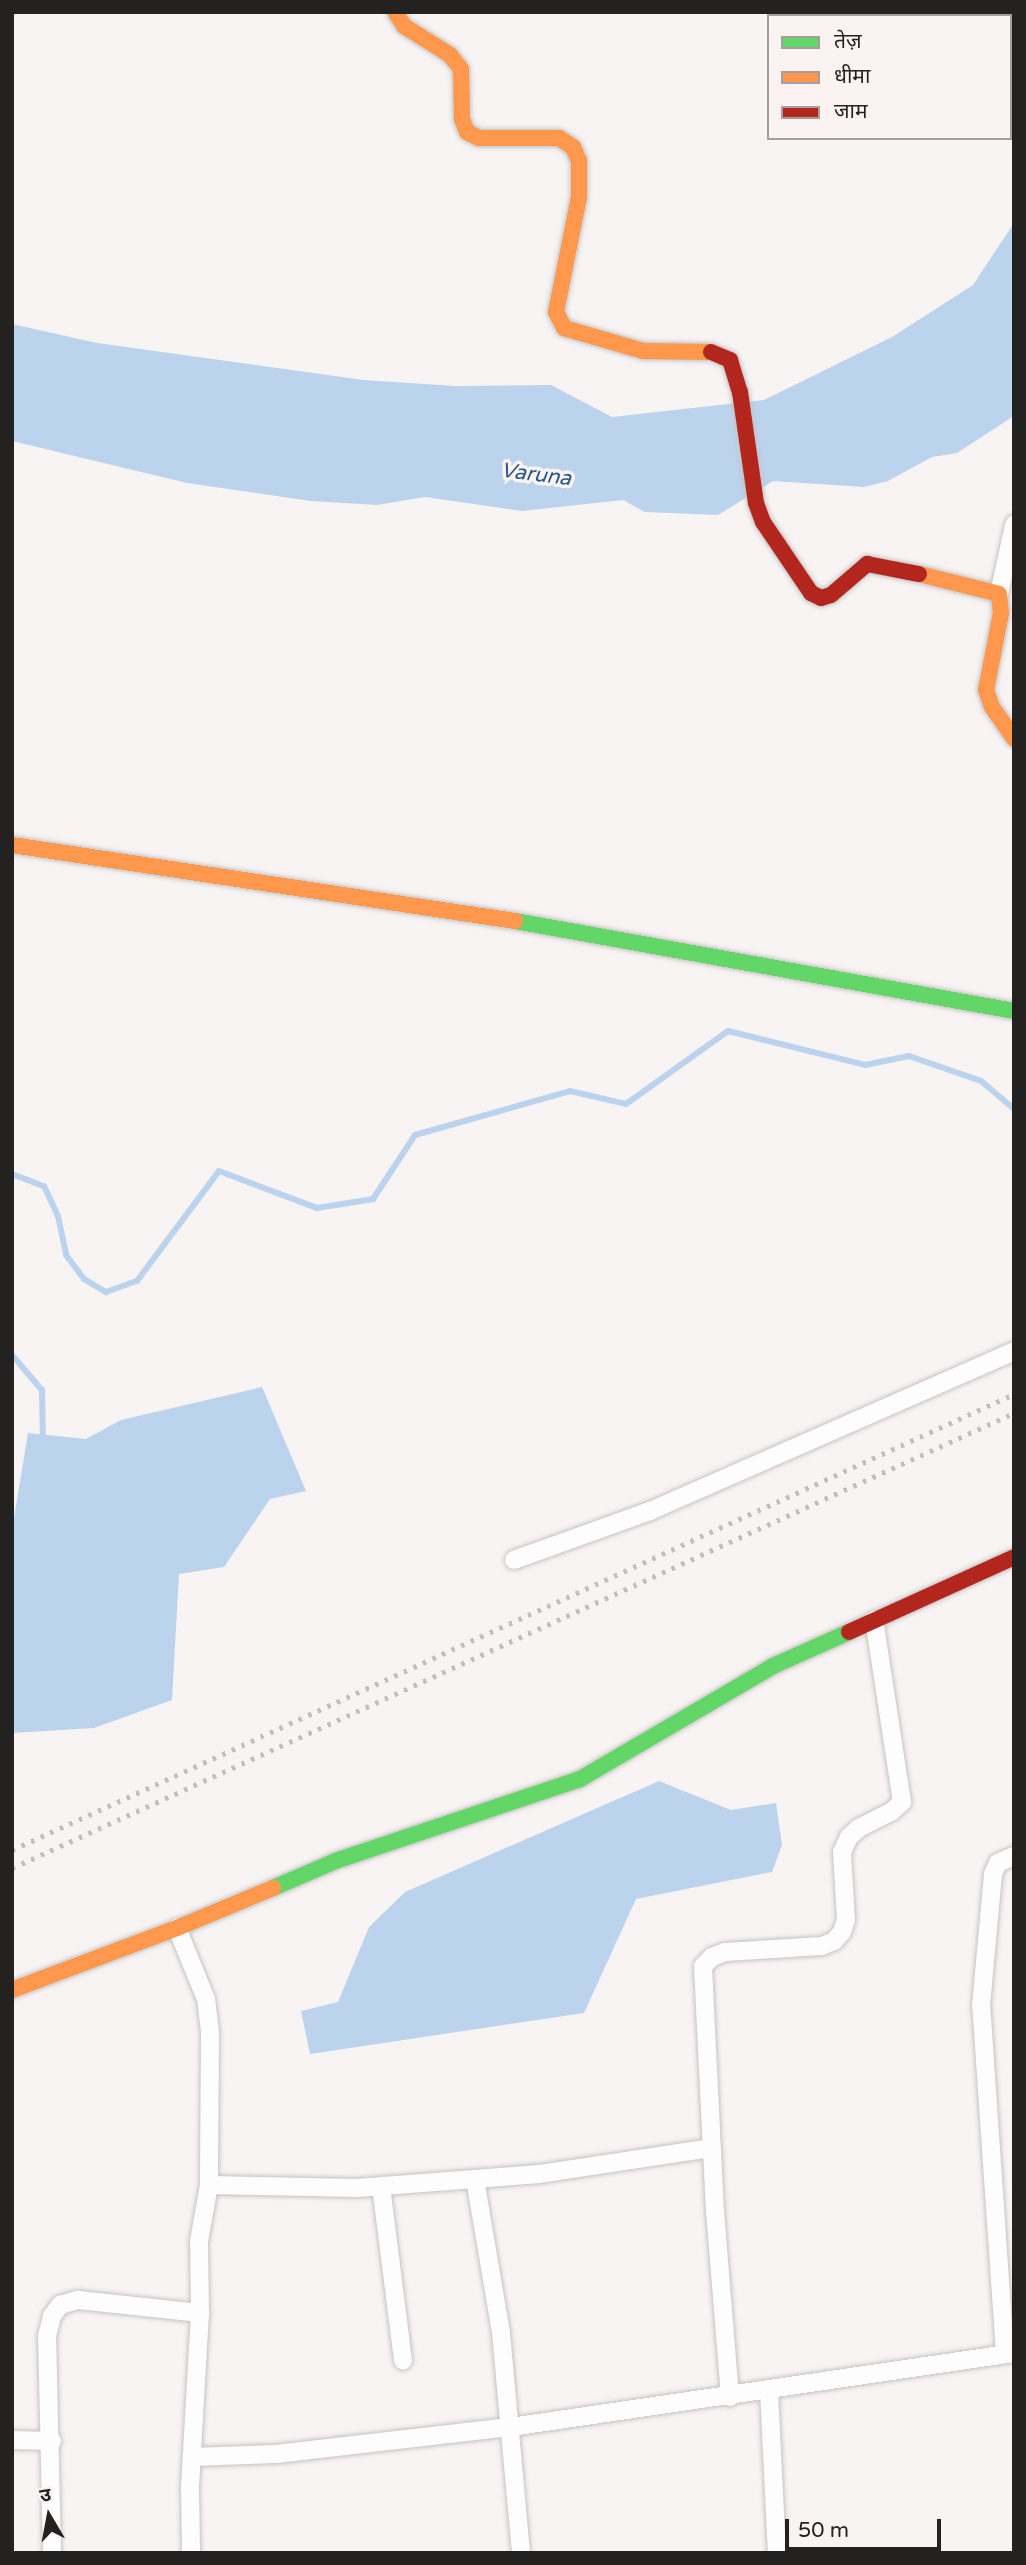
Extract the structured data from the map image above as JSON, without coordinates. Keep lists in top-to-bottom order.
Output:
{
  "water": ["Varuna"],
  "legend": ["तेज़", "धीमा", "जाम"],
  "scale_bar": "50 m",
  "north": "top"
}
